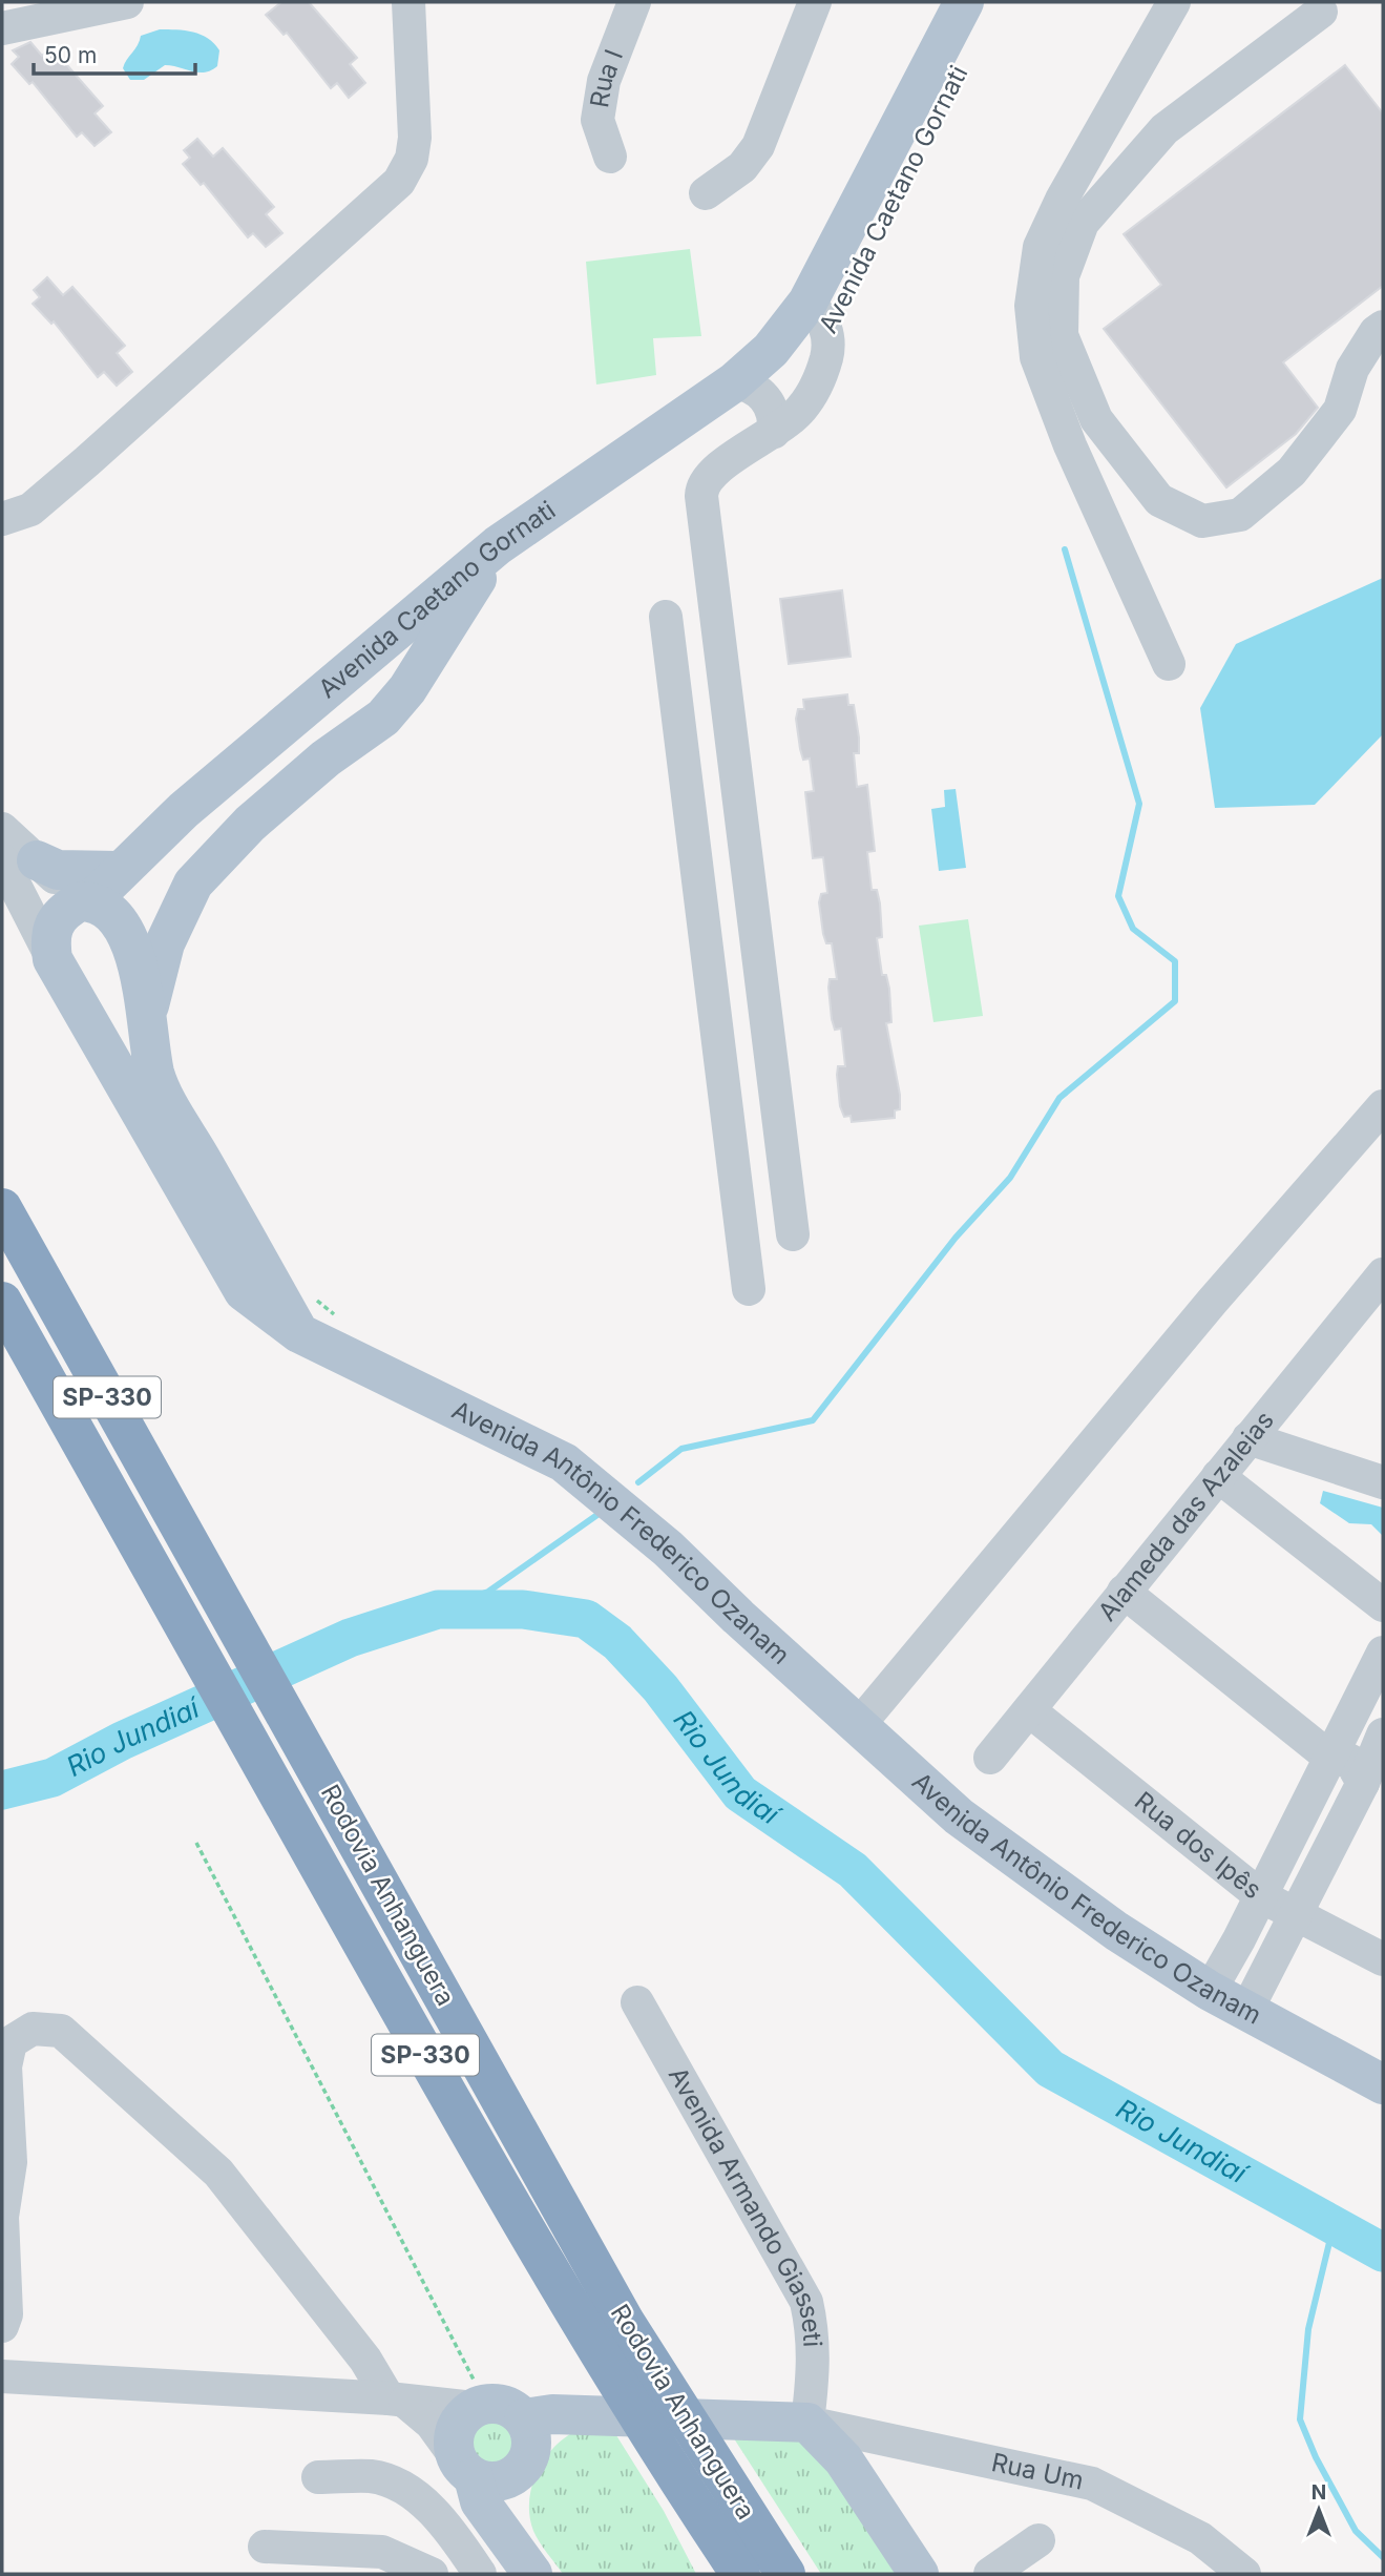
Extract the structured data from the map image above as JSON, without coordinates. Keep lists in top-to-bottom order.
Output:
{
  "streets": {
    "highway": ["SP-330", "Rodovia Anhanguera"],
    "main road": ["Avenida Caetano Gornati", "Avenida Antônio Frederico Ozanam"],
    "street": [
      "Rua I",
      "Alameda das Azaleias",
      "Rua dos Ipês",
      "Avenida Armando Giasseti",
      "Rua Um"
    ]
  },
  "crossings": [
    ["Alameda das Azaleias", "Rua dos Ipês"],
    ["Avenida Armando Giasseti", "Rua Um"]
  ],
  "water": ["Rio Jundiaí"],
  "scale_bar": "50 m",
  "north": "top"
}
